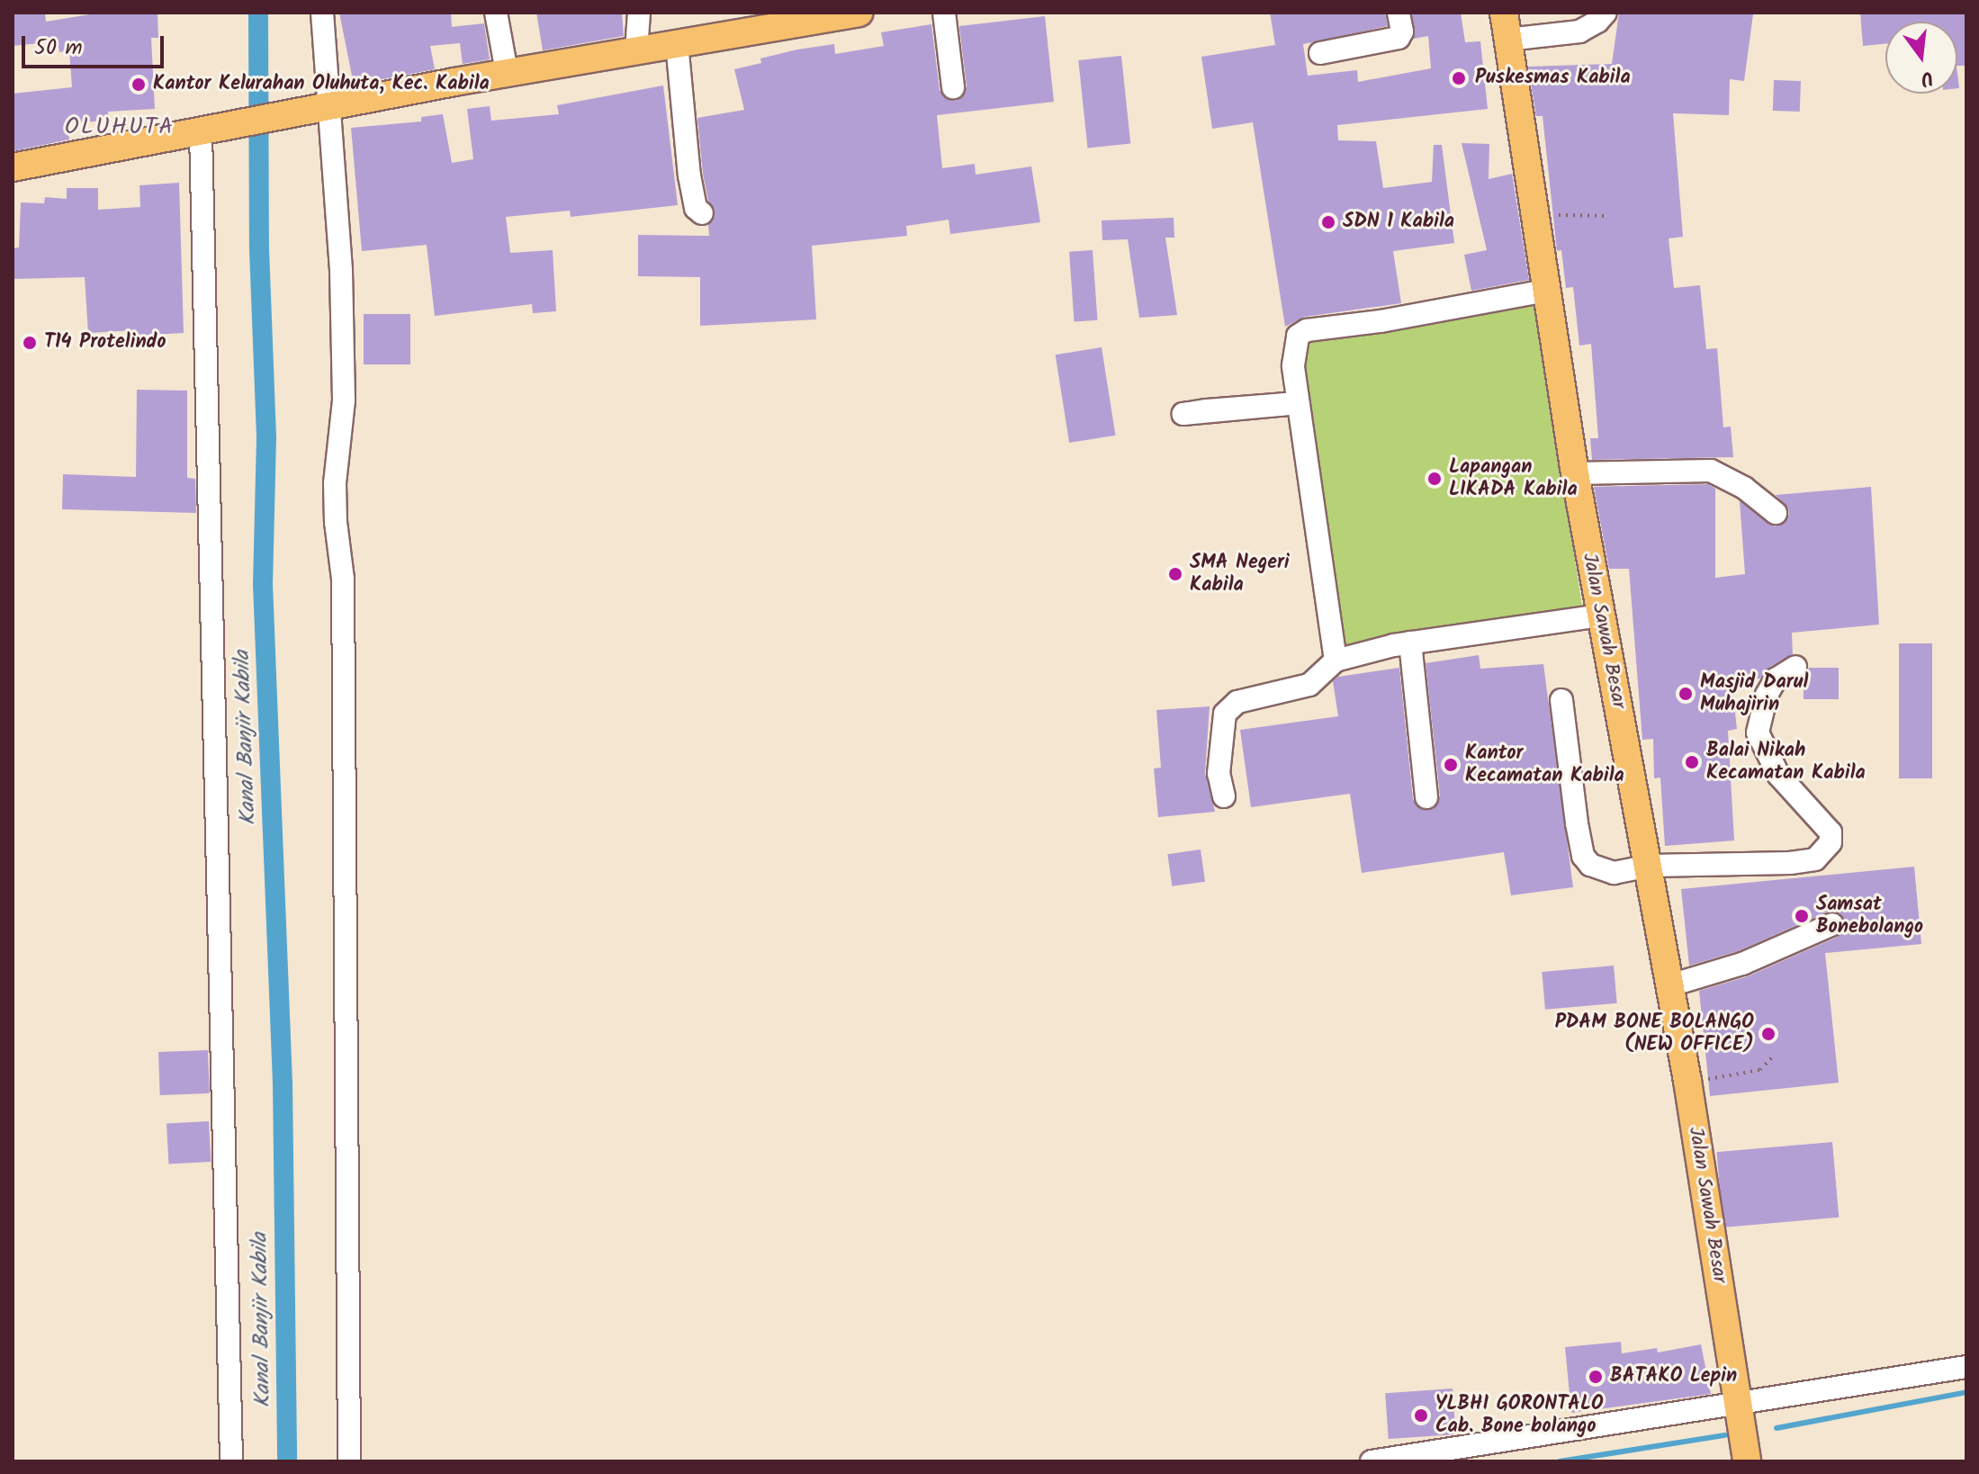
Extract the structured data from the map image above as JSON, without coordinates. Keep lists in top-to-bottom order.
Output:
{
  "streets": {
    "main road": ["Jalan Sawah Besar"]
  },
  "districts": ["OLUHUTA"],
  "water": ["Kanal Banjir Kabila"],
  "places": [
    "Puskesmas Kabila",
    "Kantor Kelurahan Oluhuta, Kec. Kabila",
    "SDN 1 Kabila",
    "T14 Protelindo",
    "Lapangan LIKADA Kabila",
    "SMA Negeri Kabila",
    "Masjid Darul Muhajirin",
    "Balai Nikah Kecamatan Kabila",
    "Kantor Kecamatan Kabila",
    "Samsat Bonebolango",
    "PDAM BONE BOLANGO (NEW OFFICE)",
    "BATAKO Lepin",
    "YLBHI GORONTALO Cab. Bone bolango"
  ],
  "scale_bar": "50 m",
  "north": "bottom"
}
